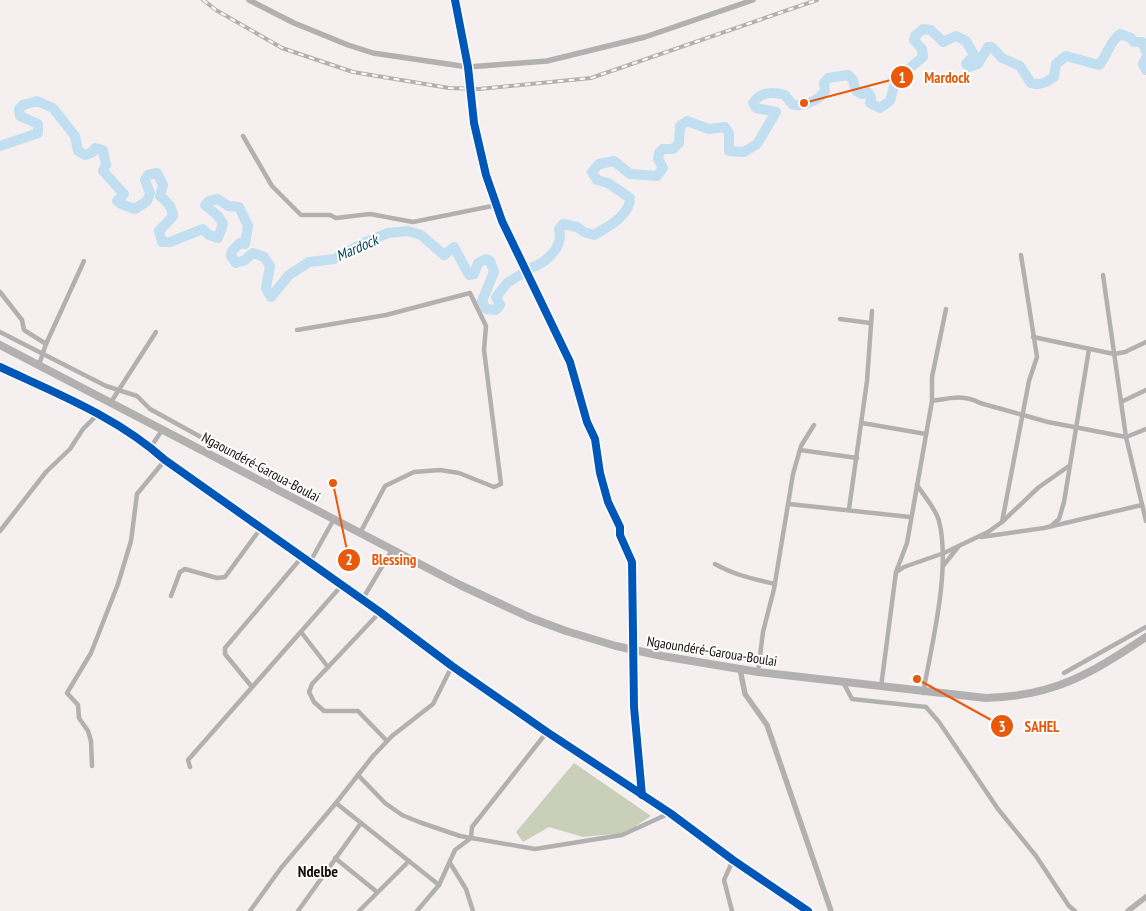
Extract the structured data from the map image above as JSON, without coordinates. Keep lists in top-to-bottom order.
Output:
{
  "streets": {
    "highway": ["Ngaoundéré-Garoua-Boulai"]
  },
  "districts": ["Ndelbe"],
  "water": ["Mardock"],
  "places": ["Mardock", "Blessing", "SAHEL"]
}
